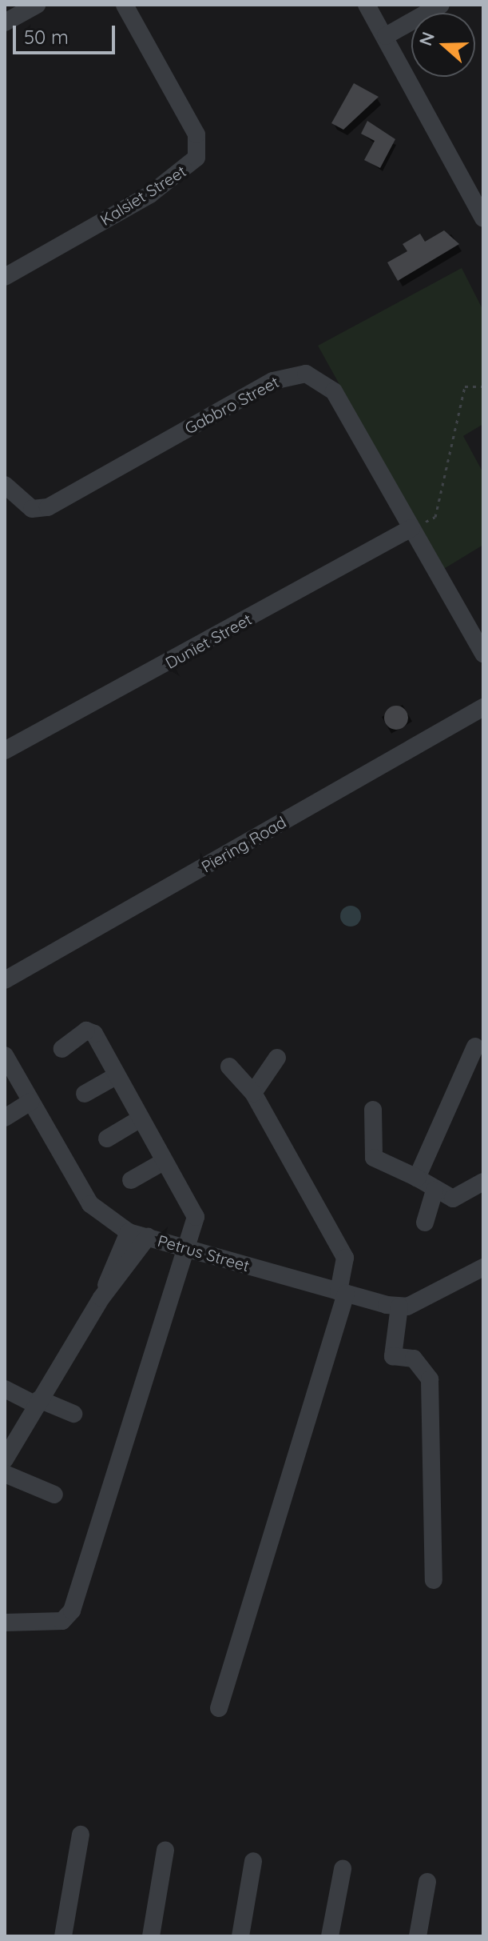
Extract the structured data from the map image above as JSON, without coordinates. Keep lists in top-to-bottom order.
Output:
{
  "streets": {
    "street": [
      "Kalsiet Street",
      "Gabbro Street",
      "Duniet Street",
      "Piering Road",
      "Petrus Street"
    ]
  },
  "crossings": [
    ["Gabbro Street", "Duniet Street"]
  ],
  "scale_bar": "50 m",
  "north": "left"
}
